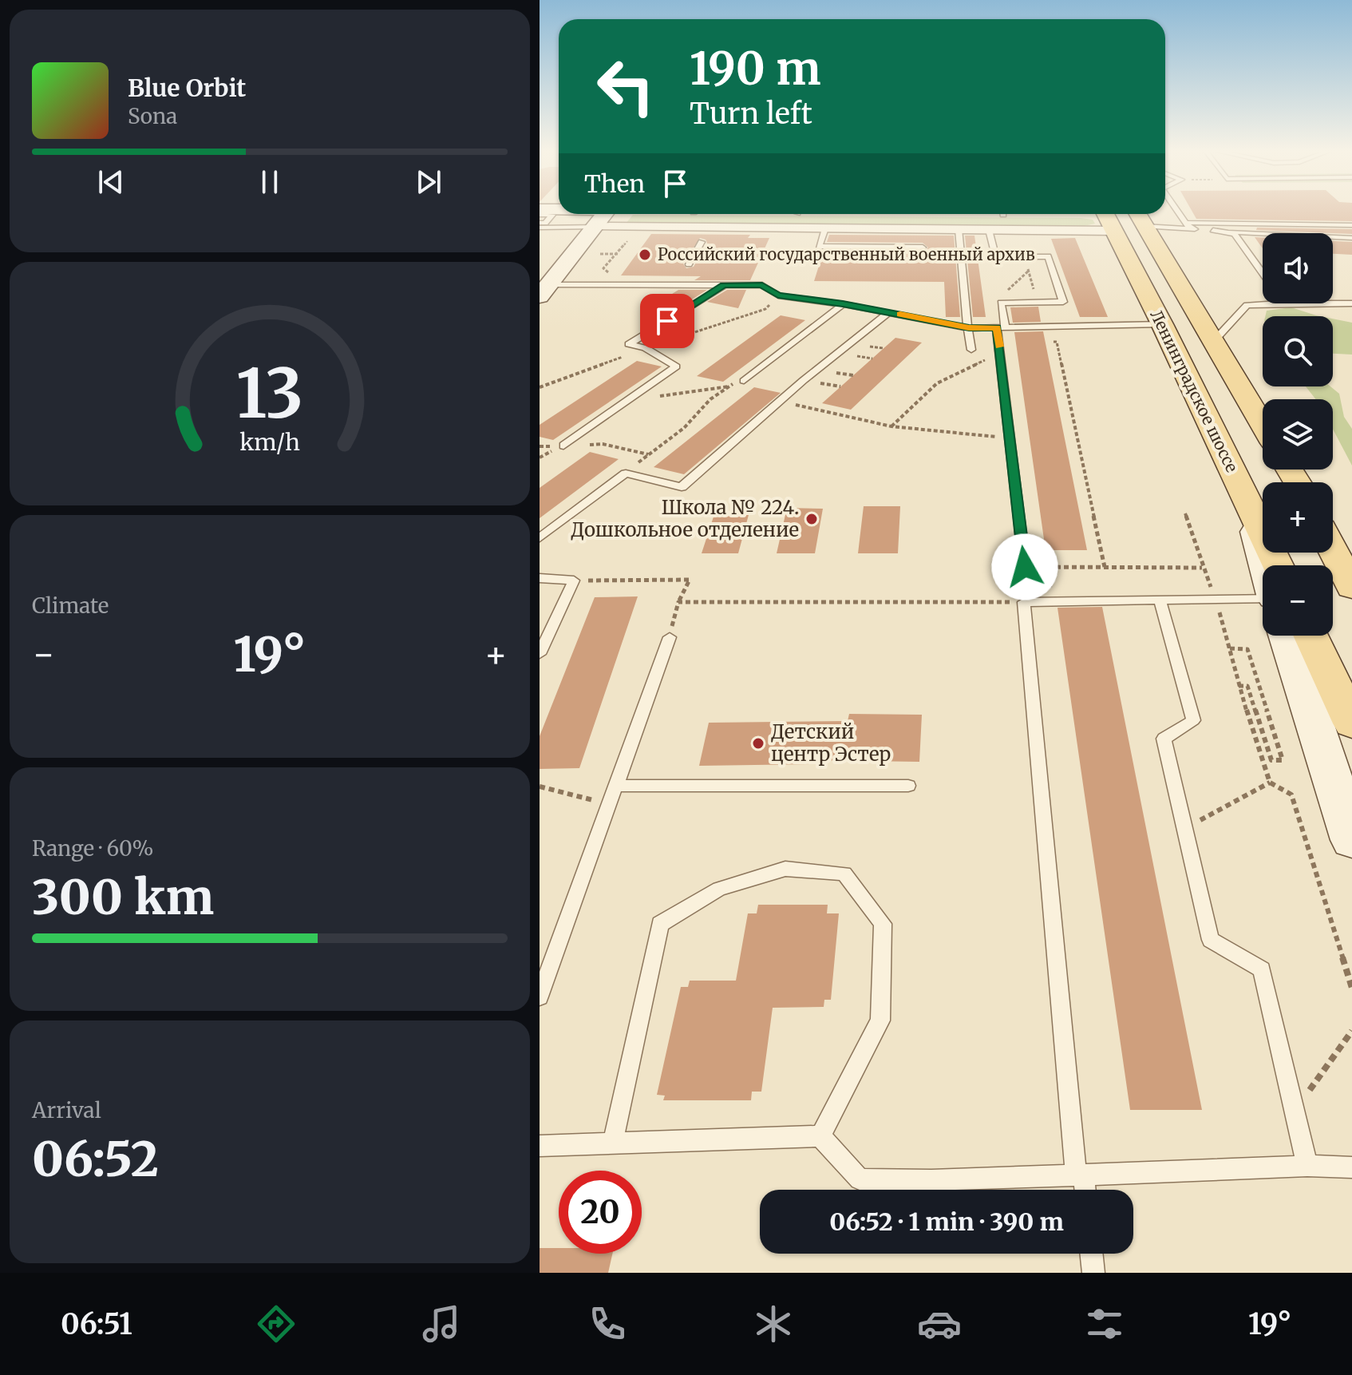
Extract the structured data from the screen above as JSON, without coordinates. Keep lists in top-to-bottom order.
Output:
{
  "streets": {
    "main road": ["Ленинградское шоссе"]
  },
  "places": ["Российский государственный военный архив", "Школа № 224. Дошкольное отделение", "Детский центр Эстер"],
  "page": {
    "turn": ["190 m", "Turn left"],
    "song": ["Blue Orbit", "Sona"],
    "then": "Then",
    "map_buttons": ["+", "−"],
    "tile": [
      "Climate",
      ["Range · 60%", "300 km"],
      ["Arrival", "06:52"]
    ],
    "heat": ["−", "19°", "+"],
    "limit": "20",
    "trip": "06:52 · 1 min · 390 m",
    "tabs": ["06:51", "19°"],
    "gauge": ["13", "km/h"]
  }
}
